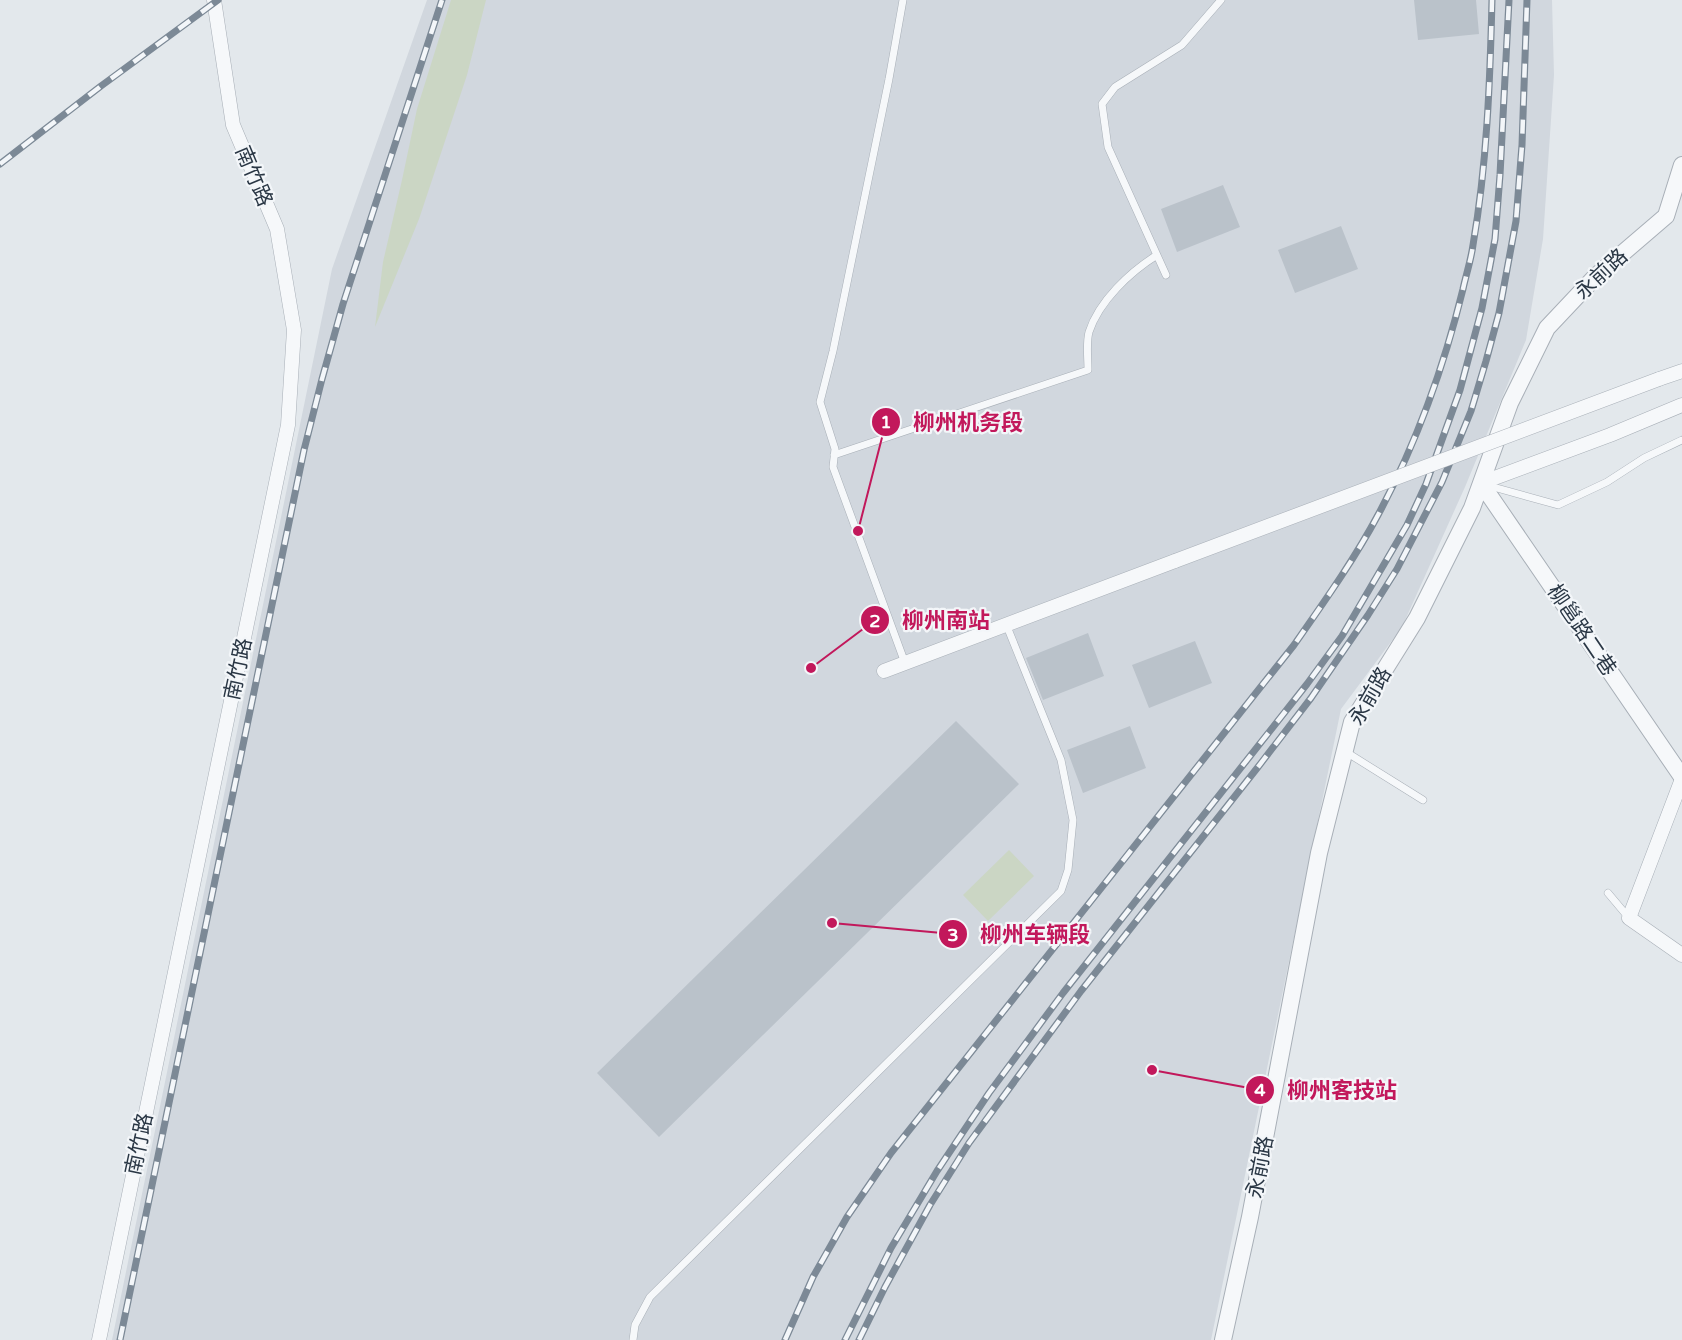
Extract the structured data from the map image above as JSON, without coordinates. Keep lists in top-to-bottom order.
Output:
{
  "streets": {
    "street": ["南竹路", "永前路", "柳邕路二巷"]
  },
  "crossings": [
    ["永前路", "柳邕路二巷"]
  ],
  "places": [
    "柳州机务段",
    "柳州南站",
    "柳州车辆段",
    "柳州客技站"
  ]
}
